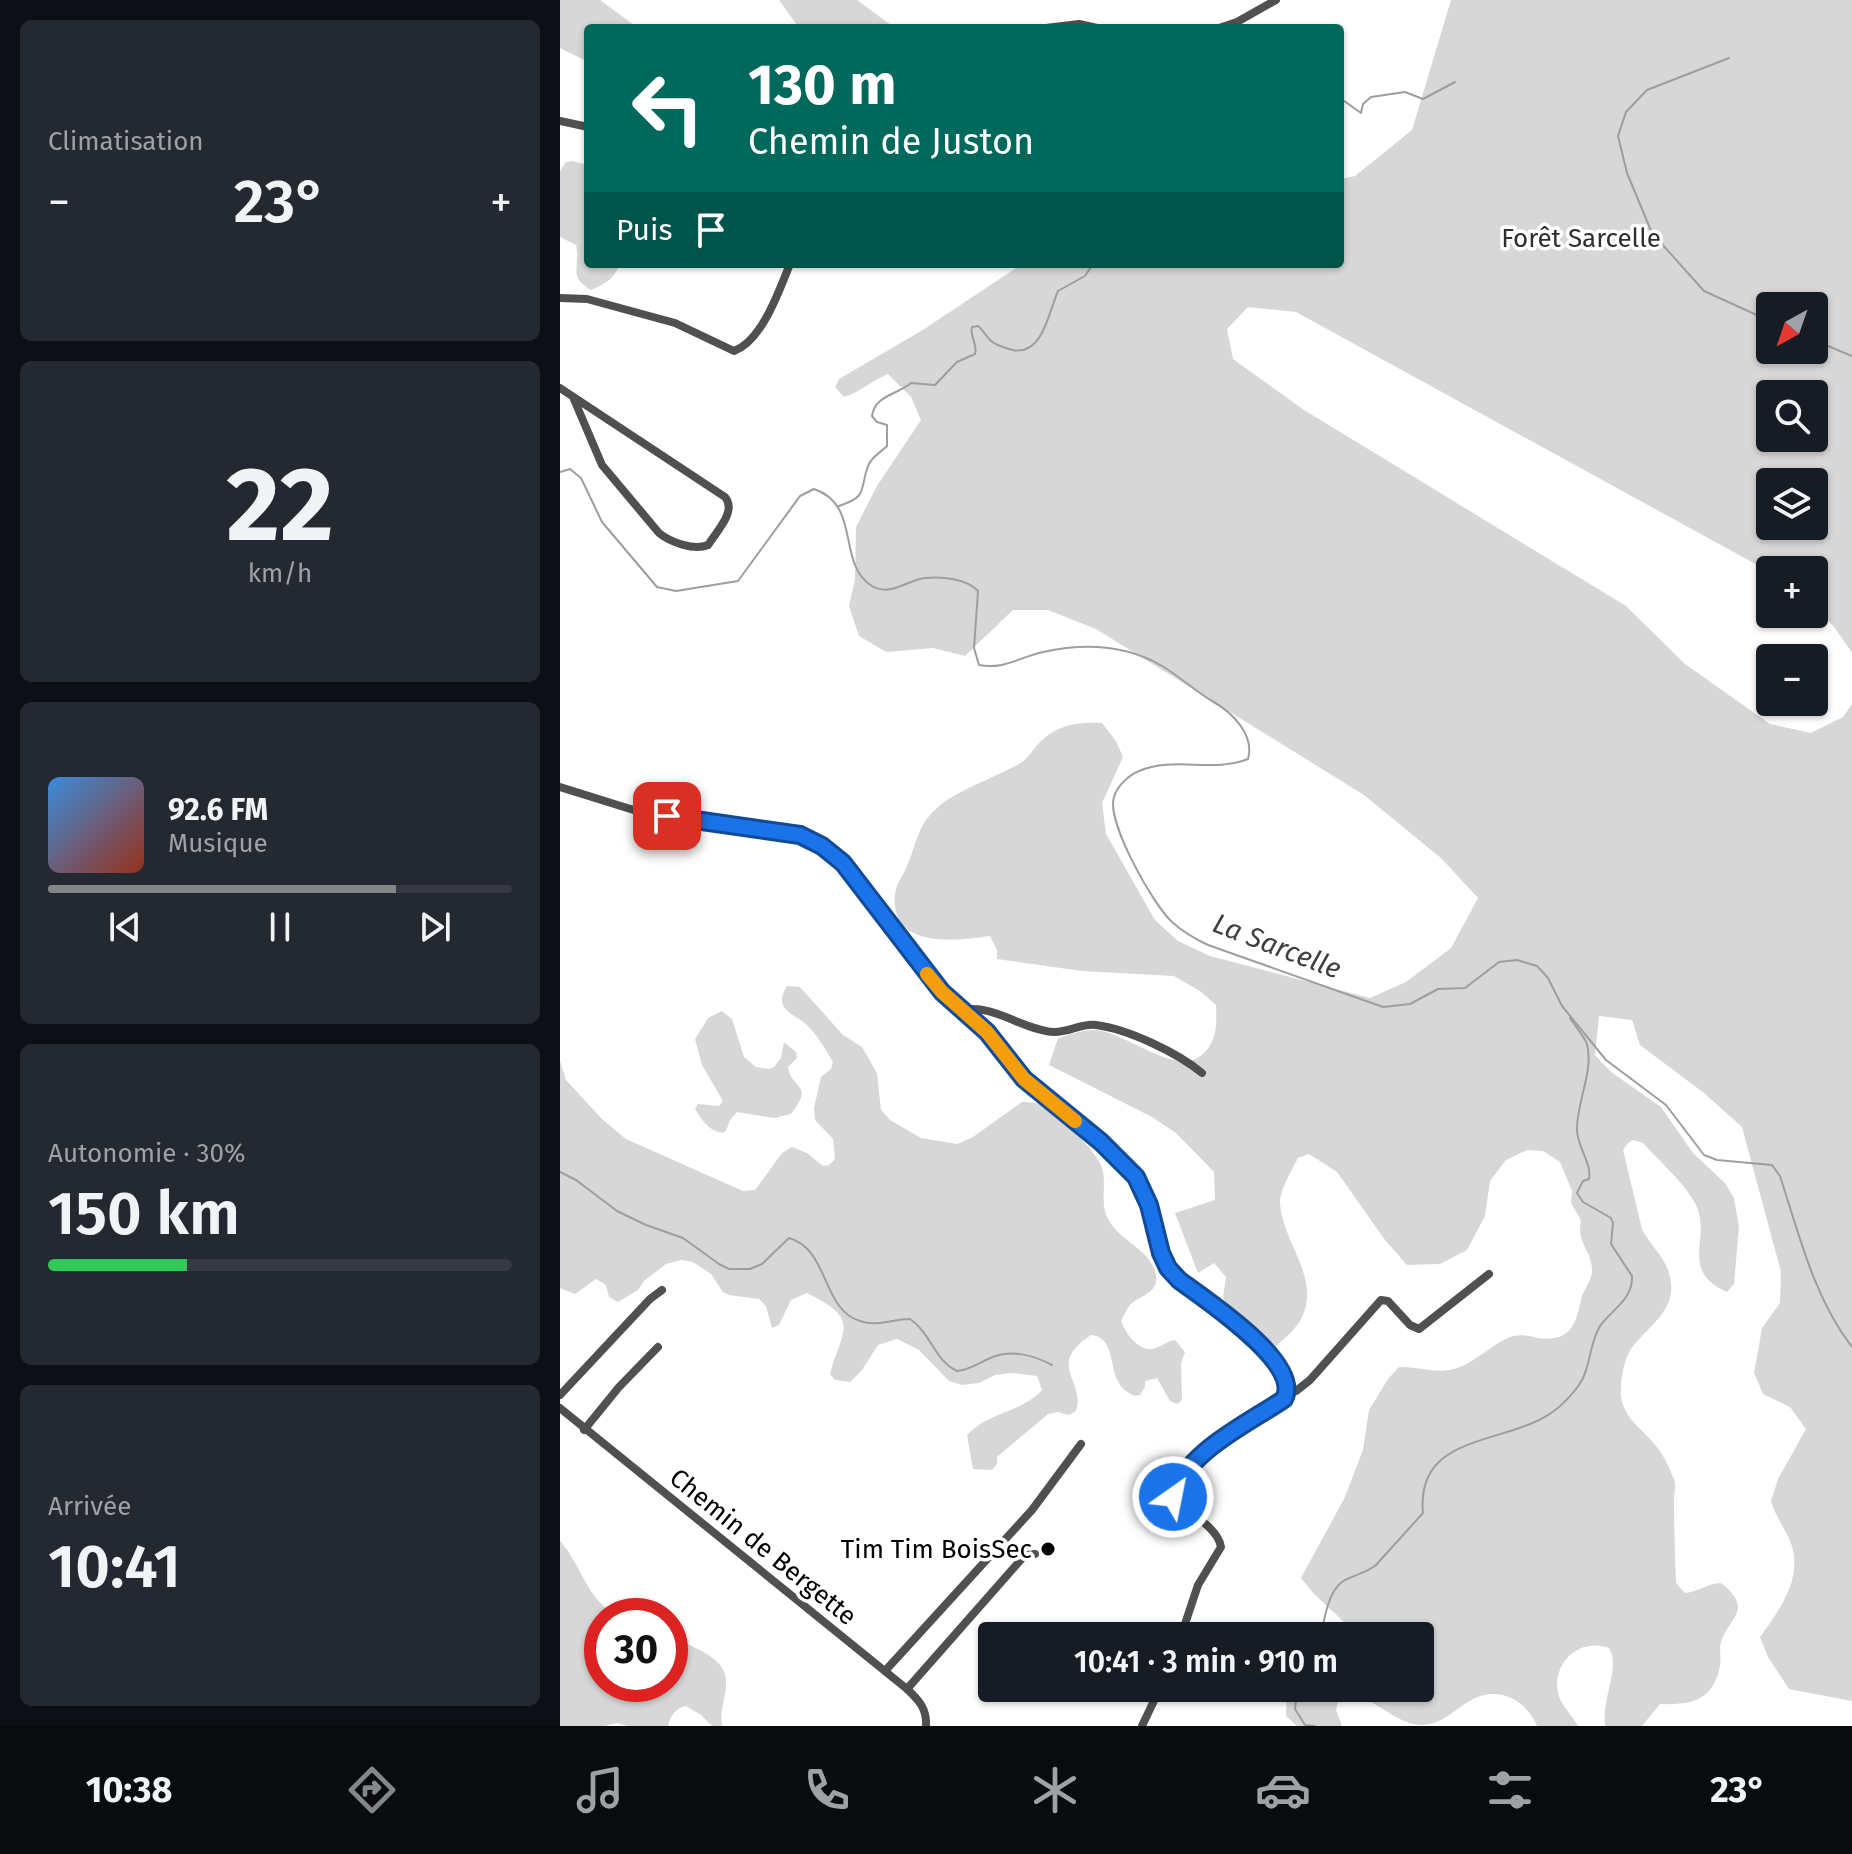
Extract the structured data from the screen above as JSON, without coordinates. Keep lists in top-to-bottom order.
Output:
{
  "streets": {
    "street": ["Chemin de Bergette"]
  },
  "water": ["La Sarcelle"],
  "parks": ["Forêt Sarcelle"],
  "places": ["Tim Tim BoisSec"],
  "north": "bottom left",
  "page": {
    "tile": [
      "Climatisation",
      ["22", "km/h"],
      ["Autonomie · 30%", "150 km"],
      ["Arrivée", "10:41"]
    ],
    "turn": ["130 m", "Chemin de Juston"],
    "heat": ["−", "23°", "+"],
    "then": "Puis",
    "map_buttons": ["+", "−"],
    "song": ["92.6 FM", "Musique"],
    "limit": "30",
    "trip": "10:41 · 3 min · 910 m",
    "tabs": ["10:38", "23°"]
  }
}
